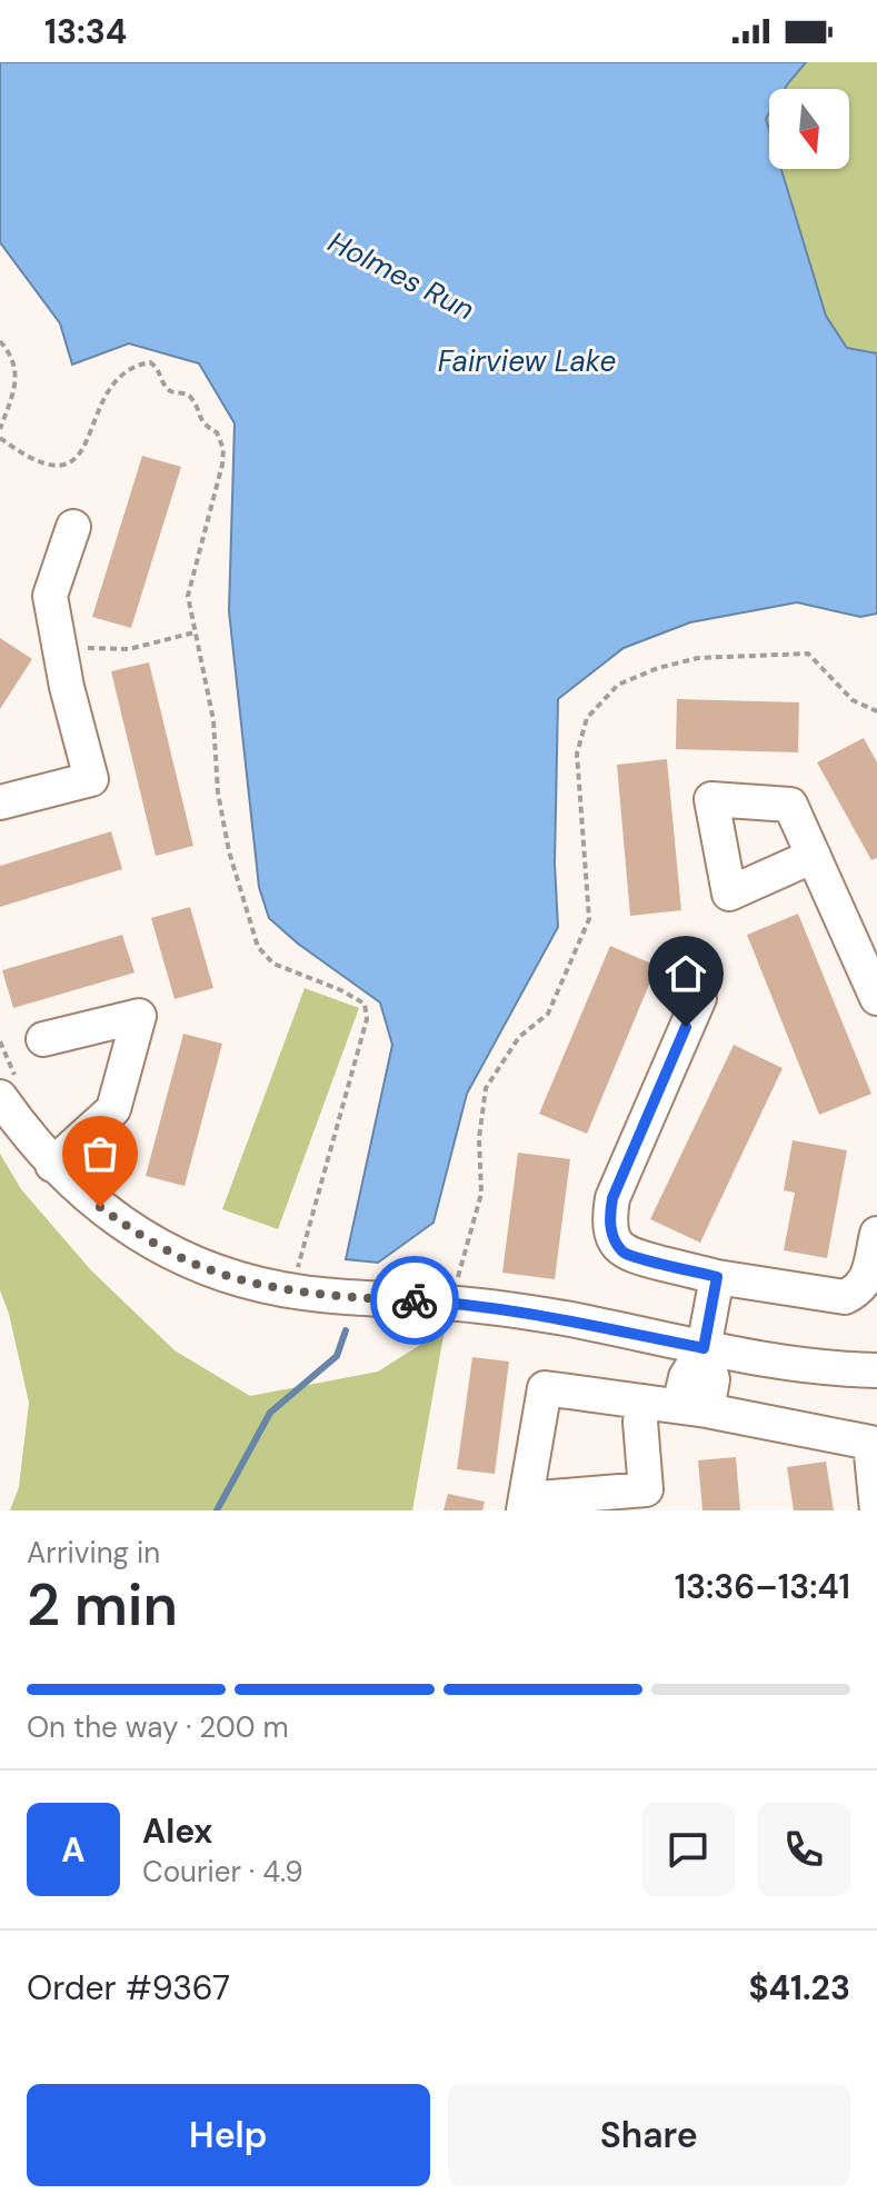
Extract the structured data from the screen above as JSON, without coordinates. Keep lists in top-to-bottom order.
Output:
{
  "water": ["Holmes Run", "Fairview Lake"],
  "north": "bottom",
  "page": {
    "status": "13:34",
    "heading": ["2 min", "Arriving in", "13:36–13:41"],
    "panel": [
      "Alex",
      "Courier · 4.9",
      "Order #9367",
      "$41.23"
    ],
    "bar": "On the way · 200 m",
    "round": "A",
    "buttons": ["Help", "Share"]
  }
}
